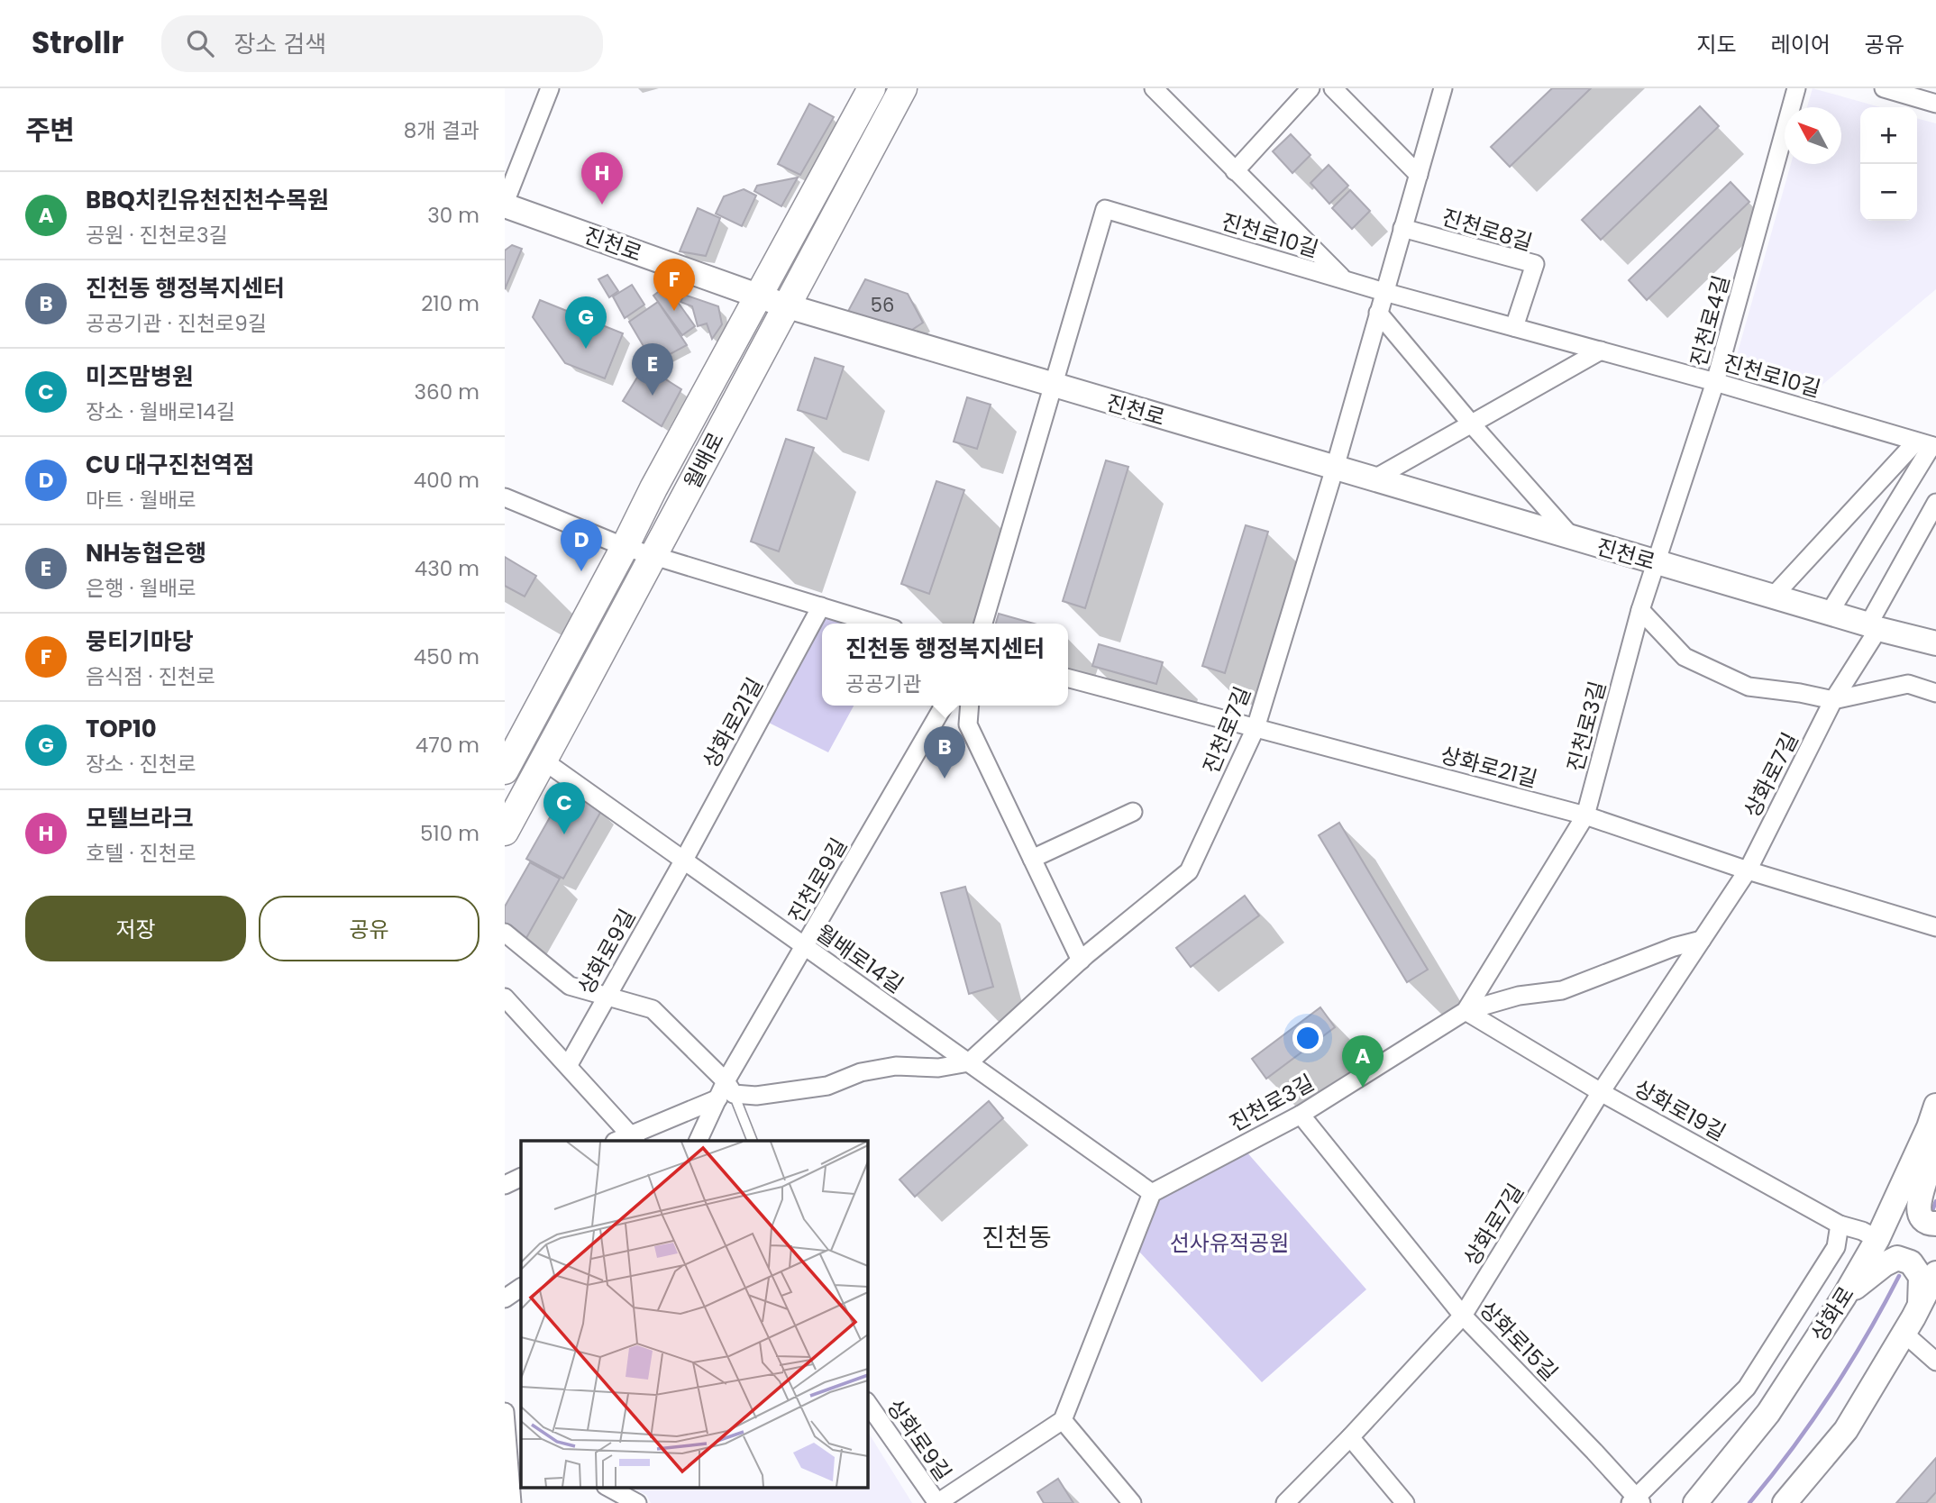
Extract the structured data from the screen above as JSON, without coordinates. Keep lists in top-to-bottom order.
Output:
{
  "streets": {
    "main road": ["진천로", "월배로", "상화로"],
    "street": [
      "진천로8길",
      "진천로10길",
      "진천로4길",
      "상화로21길",
      "진천로3길",
      "진천로7길",
      "상화로7길",
      "진천로9길",
      "상화로9길",
      "월배로14길",
      "상화로19길",
      "상화로15길"
    ]
  },
  "crossings": [
    ["진천로8길", "진천로10길"],
    ["진천로10길", "진천로"],
    ["진천로10길", "진천로4길"],
    ["진천로", "진천로4길"],
    ["진천로", "월배로"],
    ["진천로", "진천로3길"],
    ["진천로", "진천로7길"],
    ["진천로", "상화로7길"],
    ["진천로4길", "진천로3길"],
    ["월배로", "월배로14길"],
    ["상화로21길", "진천로3길"],
    ["상화로21길", "진천로7길"],
    ["상화로21길", "상화로7길"],
    ["상화로21길", "상화로9길"],
    ["상화로21길", "월배로14길"],
    ["진천로3길", "월배로14길"],
    ["진천로3길", "상화로19길"],
    ["진천로3길", "상화로15길"],
    ["진천로7길", "월배로14길"],
    ["상화로7길", "상화로19길"],
    ["상화로7길", "상화로15길"],
    ["진천로9길", "월배로14길"],
    ["상화로9길", "월배로14길"],
    ["상화로19길", "상화로"]
  ],
  "districts": ["진천동"],
  "parks": ["선사유적공원"],
  "house_numbers": ["56"],
  "north": "top left",
  "page": {
    "header": "Strollr",
    "search": "장소 검색",
    "nav": ["지도", "레이어", "공유"],
    "heading": ["주변", "8개 결과"],
    "map_buttons": ["+", "−"],
    "pins": [
      "H",
      "F",
      "G",
      "E",
      "D",
      "B",
      "C",
      "A"
    ],
    "list": [
      {
        "mark": "A",
        "name": "BBQ치킨유천진천수목원",
        "note": "공원 · 진천로3길",
        "value": "30 m"
      },
      {
        "mark": "B",
        "name": "진천동 행정복지센터",
        "note": "공공기관 · 진천로9길",
        "value": "210 m"
      },
      {
        "mark": "C",
        "name": "미즈맘병원",
        "note": "장소 · 월배로14길",
        "value": "360 m"
      },
      {
        "mark": "D",
        "name": "CU 대구진천역점",
        "note": "마트 · 월배로",
        "value": "400 m"
      },
      {
        "mark": "E",
        "name": "NH농협은행",
        "note": "은행 · 월배로",
        "value": "430 m"
      },
      {
        "mark": "F",
        "name": "뭉티기마당",
        "note": "음식점 · 진천로",
        "value": "450 m"
      },
      {
        "mark": "G",
        "name": "TOP10",
        "note": "장소 · 진천로",
        "value": "470 m"
      },
      {
        "mark": "H",
        "name": "모텔브라크",
        "note": "호텔 · 진천로",
        "value": "510 m"
      }
    ],
    "popup": ["진천동 행정복지센터", "공공기관"],
    "buttons": ["저장", "공유"]
  }
}
